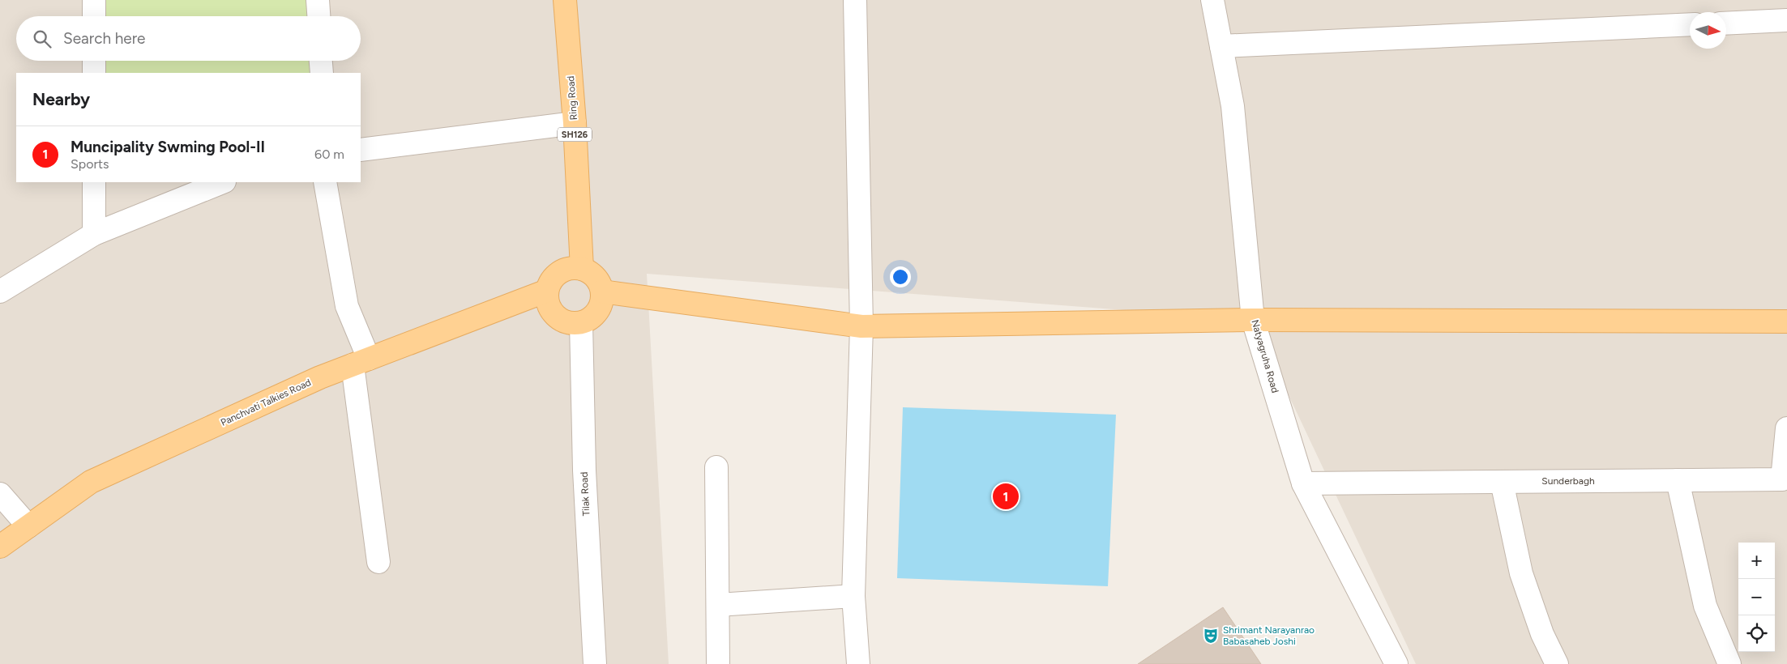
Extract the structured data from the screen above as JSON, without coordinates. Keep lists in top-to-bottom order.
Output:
{
  "streets": {
    "main road": ["Ring Road", "SH126", "Panchvati Talkies Road"],
    "street": ["Natyagruha Road", "Sunderbagh", "Tilak Road"]
  },
  "crossings": [
    ["Ring Road", "Panchvati Talkies Road"],
    ["Ring Road", "Tilak Road"],
    ["Natyagruha Road", "Sunderbagh"],
    ["Panchvati Talkies Road", "Tilak Road"]
  ],
  "places": {
    "theatre": ["Shrimant Narayanrao Babasaheb Joshi"]
  },
  "north": "right",
  "page": {
    "search": "Search here",
    "heading": "Nearby",
    "list": [
      {
        "mark": "1",
        "name": "Muncipality Swming Pool-II",
        "note": "Sports",
        "value": "60 m"
      }
    ],
    "pins": "1",
    "map_buttons": ["+", "−"]
  }
}
